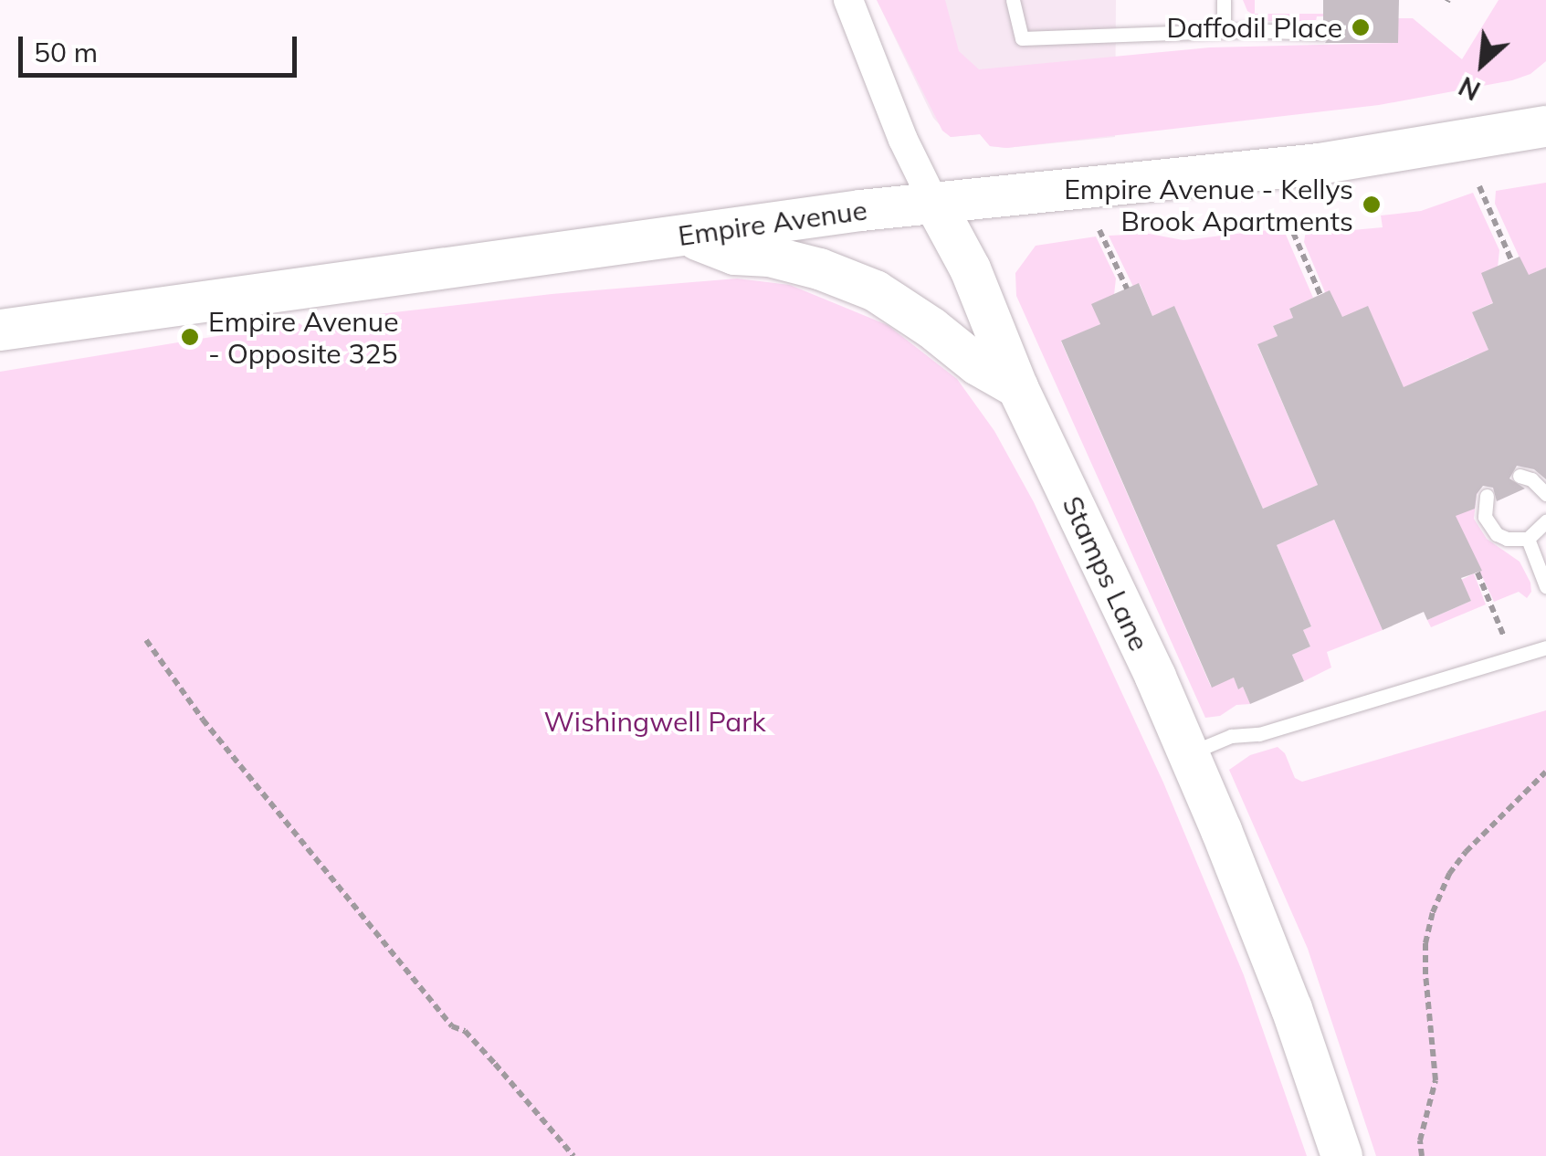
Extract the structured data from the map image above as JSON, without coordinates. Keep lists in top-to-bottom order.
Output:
{
  "streets": {
    "main road": ["Empire Avenue", "Stamps Lane"]
  },
  "crossings": [
    ["Empire Avenue", "Stamps Lane"]
  ],
  "parks": ["Wishingwell Park"],
  "places": ["Daffodil Place", "Empire Avenue - Kellys Brook Apartments", "Empire Avenue - Opposite 325"],
  "scale_bar": "50 m",
  "north": "bottom left"
}
